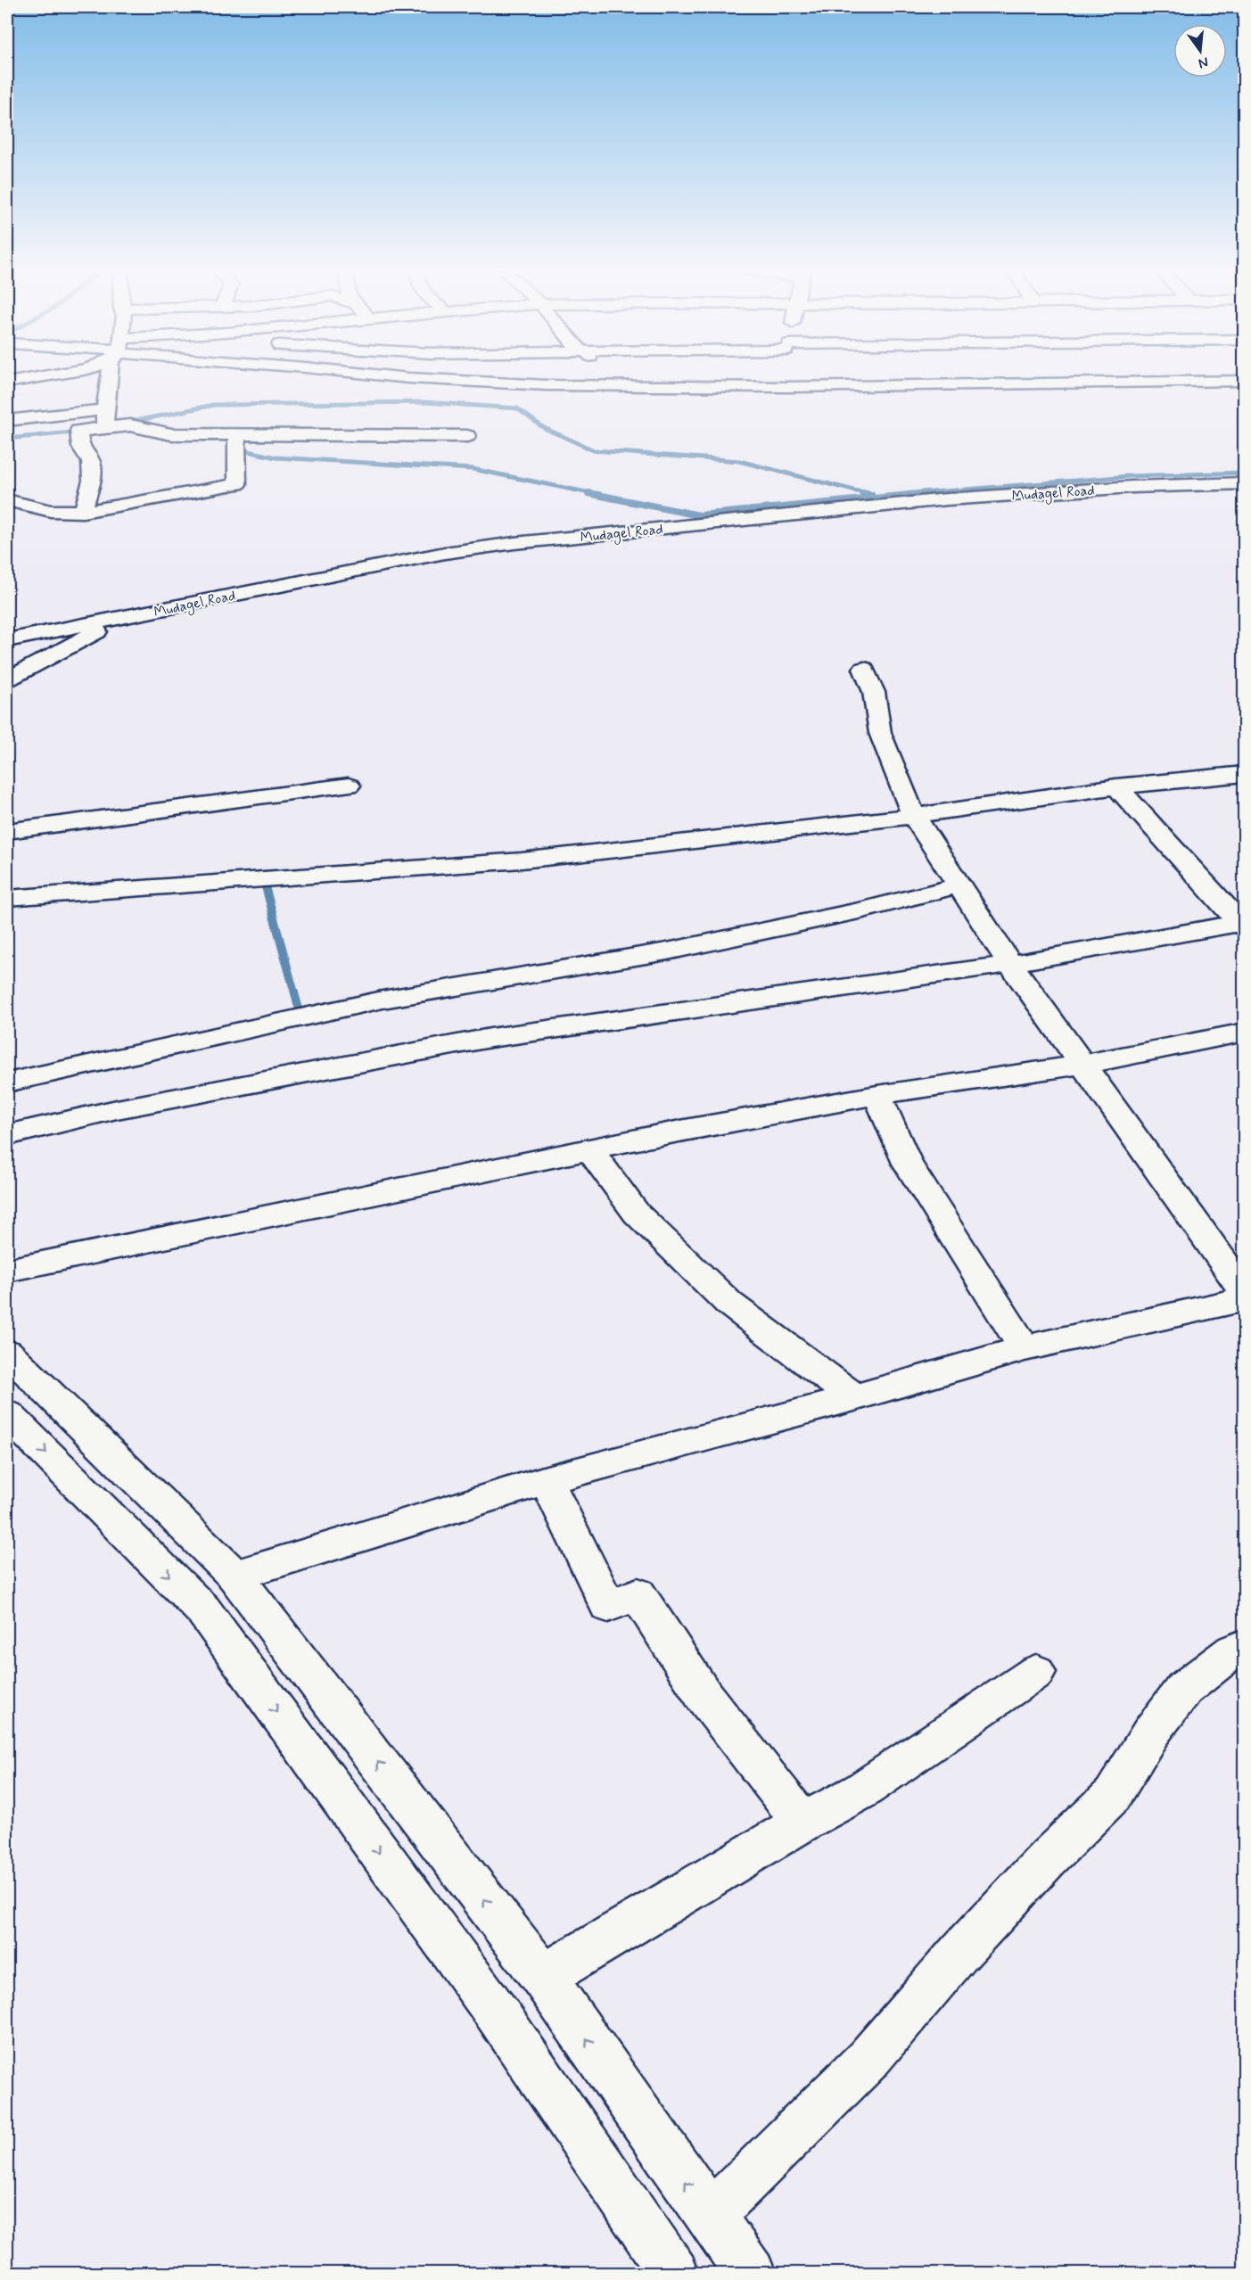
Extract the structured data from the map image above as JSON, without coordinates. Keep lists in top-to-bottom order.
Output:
{
  "streets": {
    "street": ["Mudagel Road"]
  },
  "north": "bottom"
}
